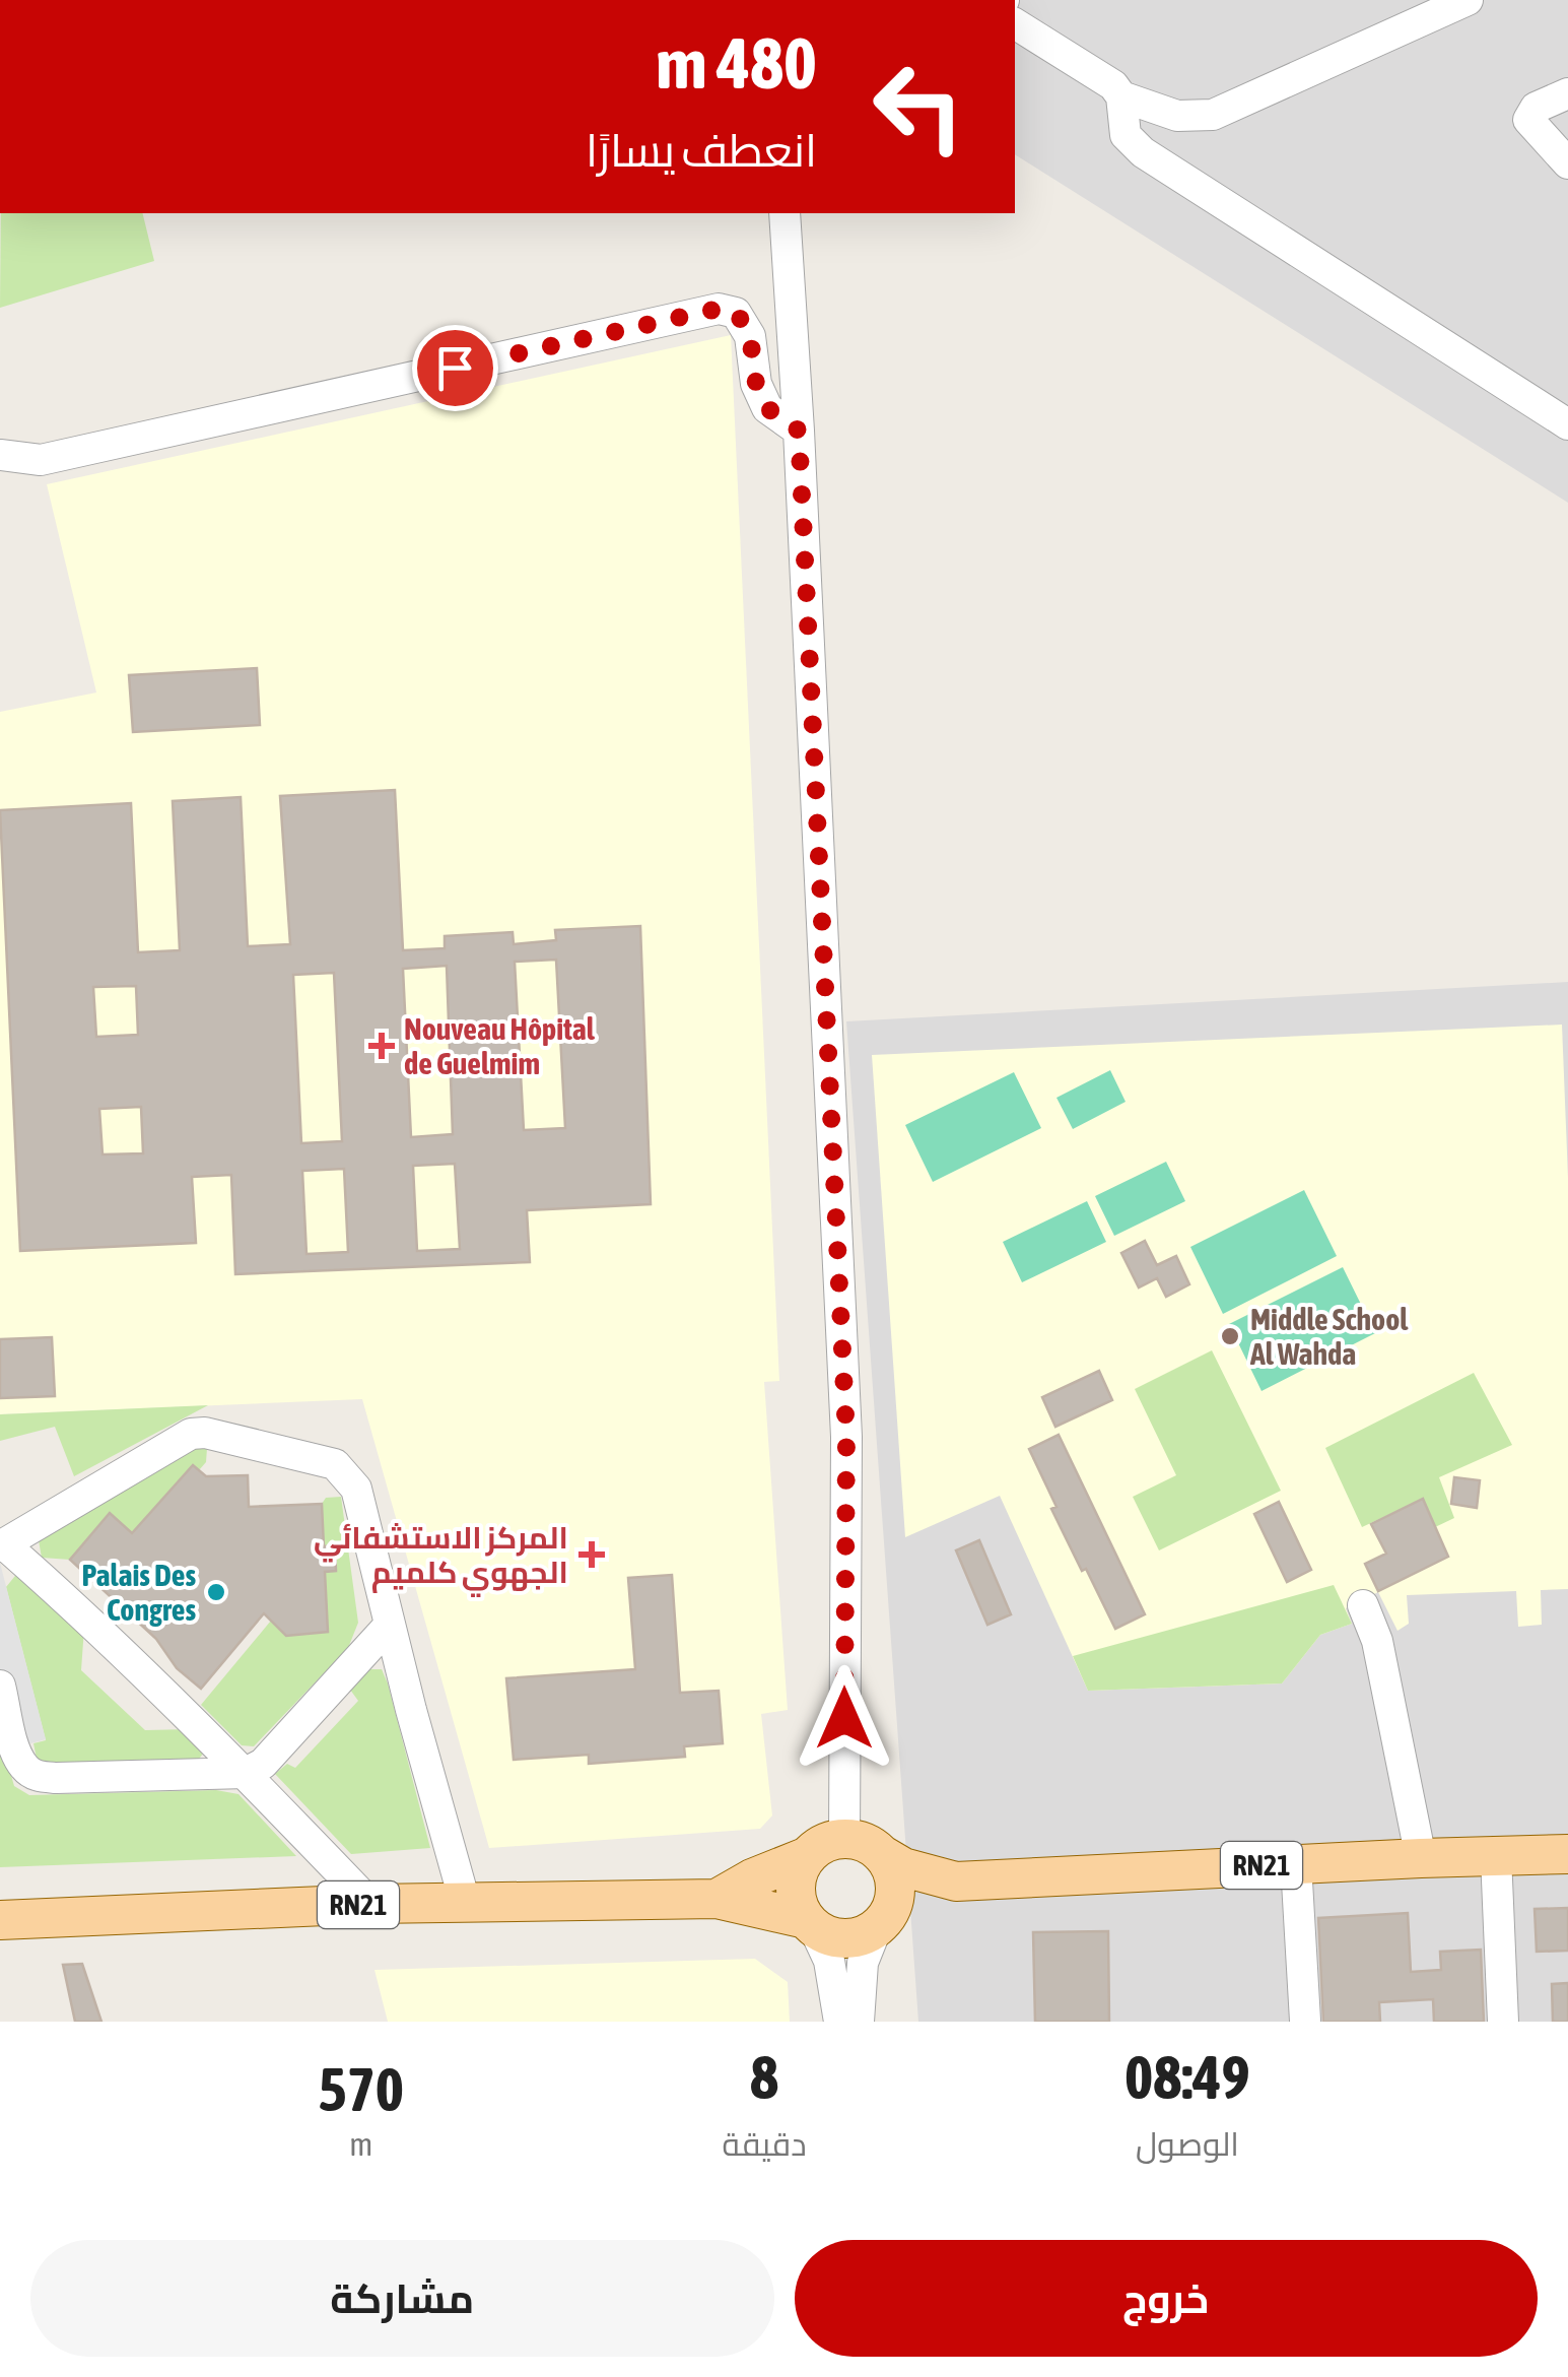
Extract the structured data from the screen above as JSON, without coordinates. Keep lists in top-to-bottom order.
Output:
{
  "streets": {
    "main road": ["RN21"]
  },
  "places": {
    "health": ["Nouveau Hôpital de Guelmim", "المركز الاستشفائي الجهوي كلميم"],
    "other": ["Middle School Al Wahda", "Palais Des Congres"]
  },
  "page": {
    "turn": ["480 m", "انعطف يسارًا"],
    "eta": [
      "08:49",
      "الوصول",
      "8",
      "دقيقة",
      "570",
      "m"
    ],
    "buttons": ["خروج", "مشاركة"]
  }
}
